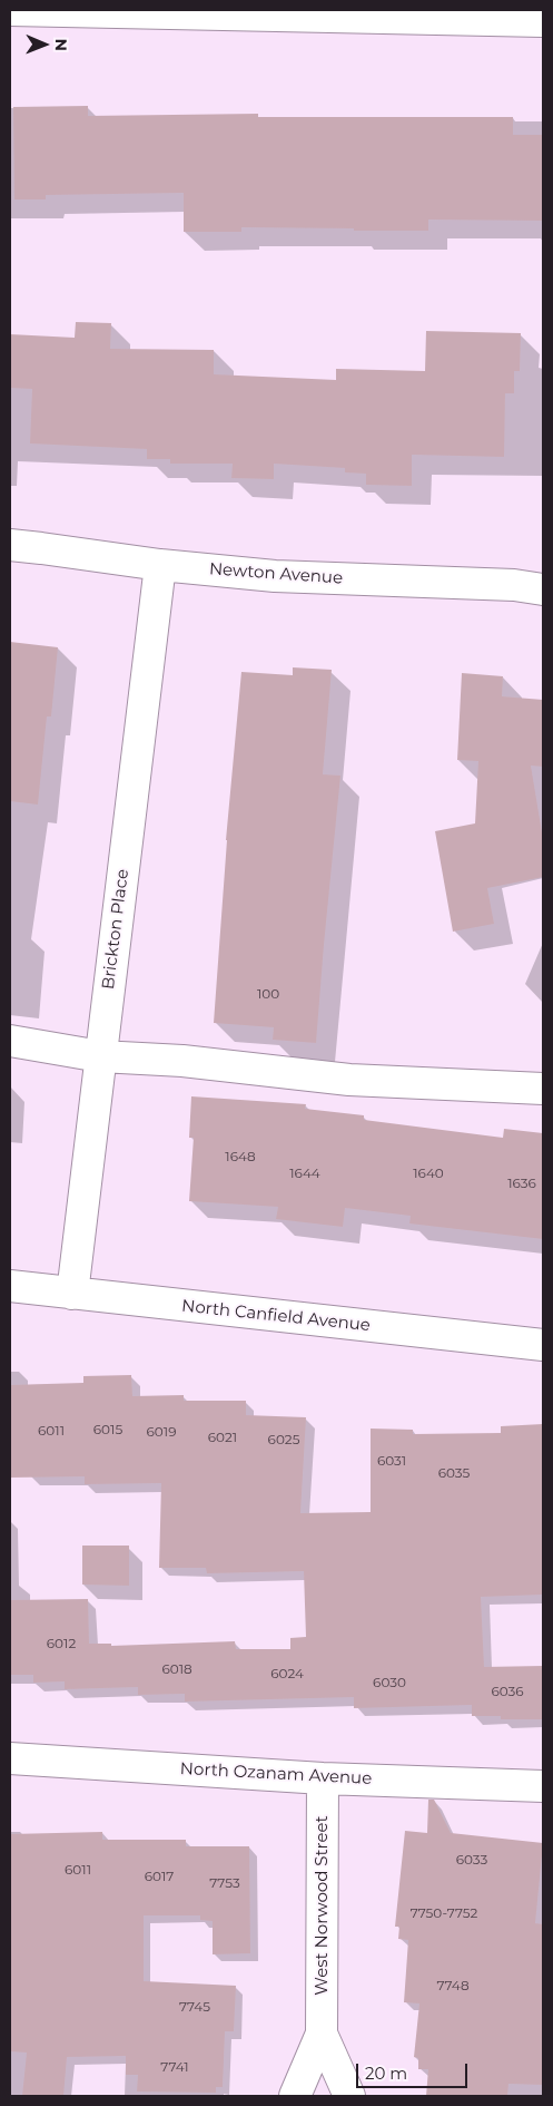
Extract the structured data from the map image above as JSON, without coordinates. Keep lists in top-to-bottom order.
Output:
{
  "streets": {
    "street": [
      "Newton Avenue",
      "Brickton Place",
      "North Canfield Avenue",
      "North Ozanam Avenue",
      "West Norwood Street"
    ]
  },
  "crossings": [
    ["Newton Avenue", "Brickton Place"],
    ["Brickton Place", "North Canfield Avenue"],
    ["North Ozanam Avenue", "West Norwood Street"]
  ],
  "house_numbers": [
    "100",
    "1648",
    "1644",
    "1640",
    "1636",
    "6015",
    "6011",
    "6019",
    "6021",
    "6025",
    "6031",
    "6035",
    "6012",
    "6018",
    "6024",
    "6030",
    "6036",
    "6033",
    "6011",
    "6017",
    "7753",
    "7750-7752",
    "7748",
    "7745",
    "7741"
  ],
  "scale_bar": "20 m",
  "north": "right"
}
